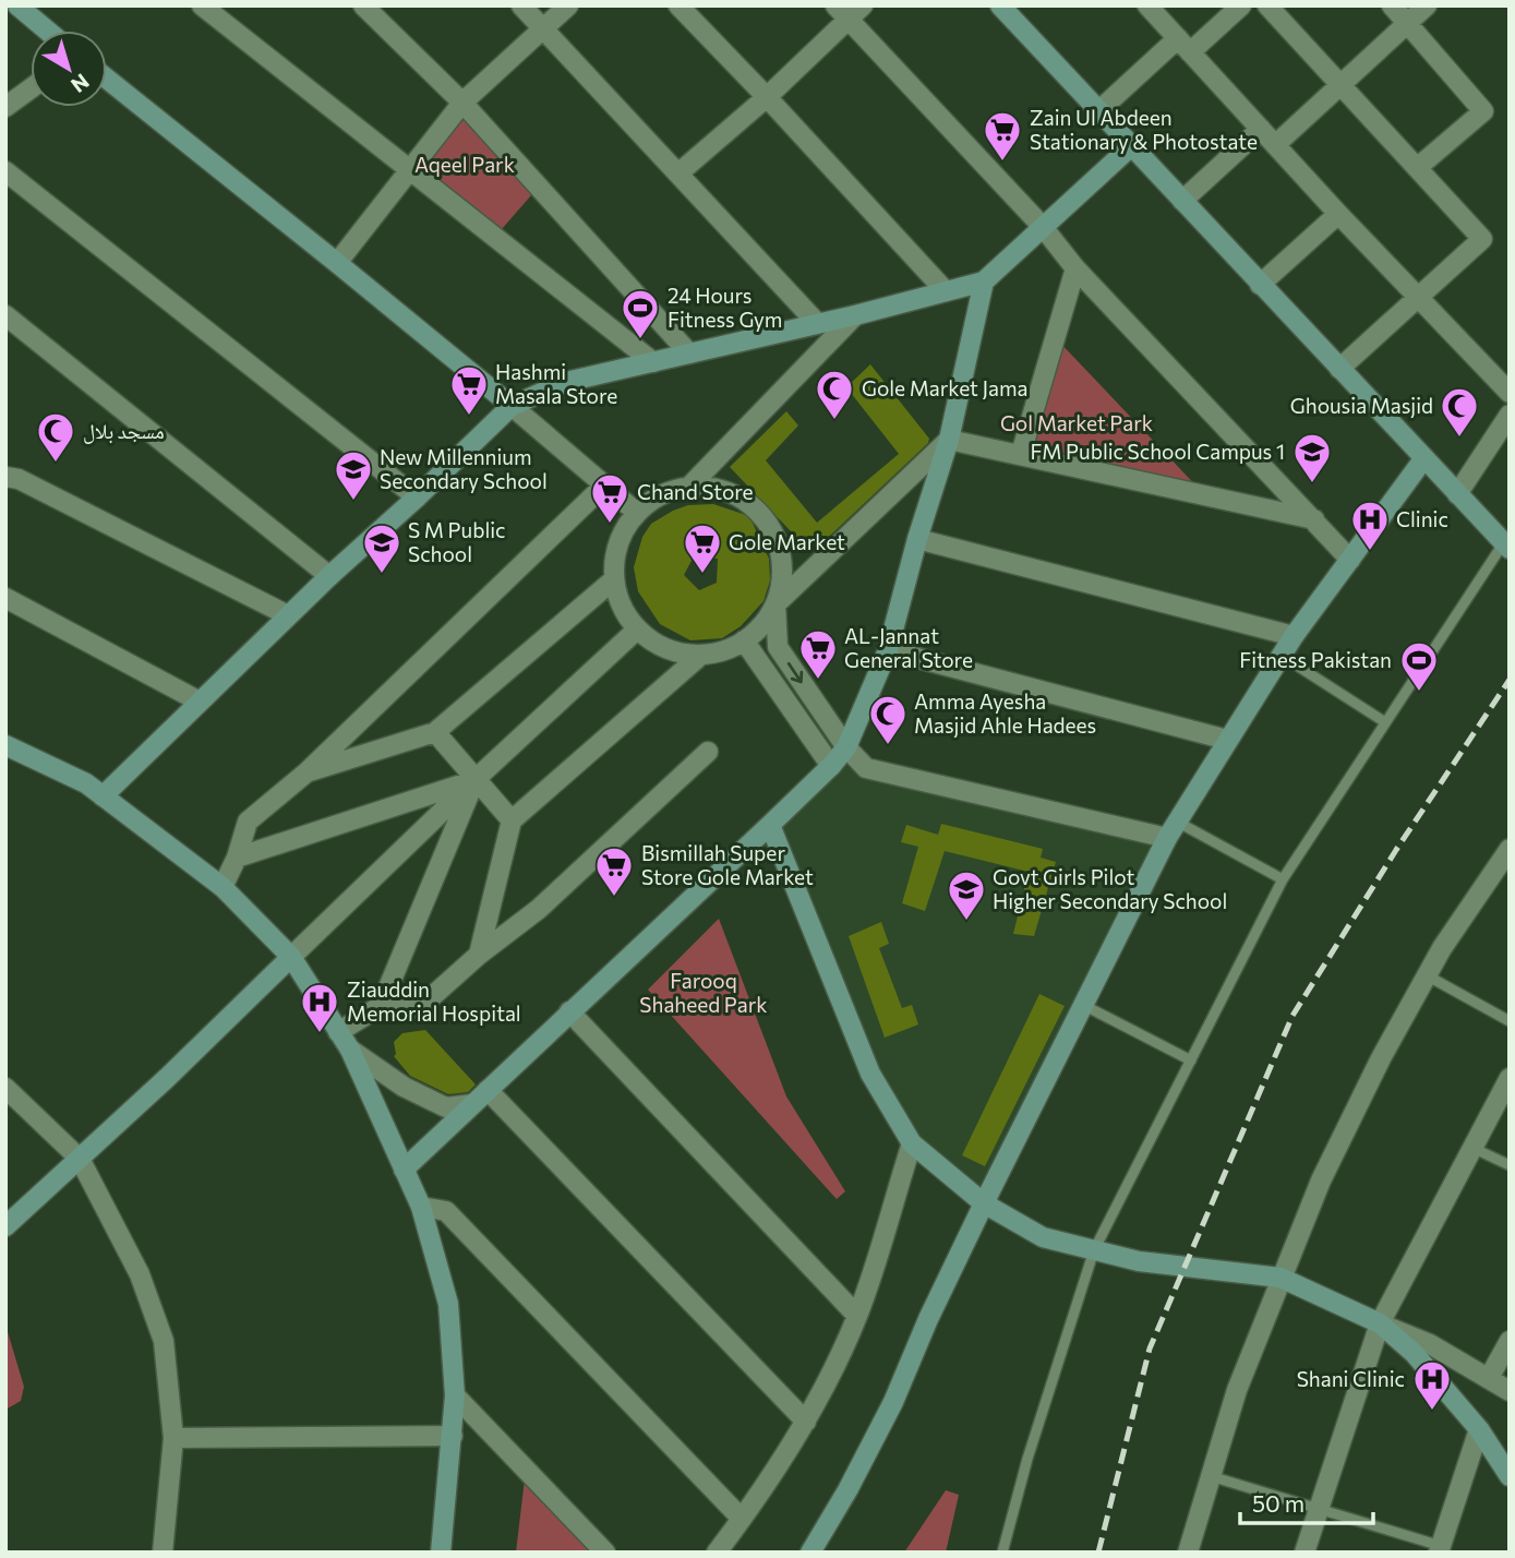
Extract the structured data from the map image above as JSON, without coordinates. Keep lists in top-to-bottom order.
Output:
{
  "parks": ["Aqeel Park", "Gol Market Park", "Farooq Shaheed Park"],
  "places": {
    "supermarket": [
      "Zain Ul Abdeen Stationary & Photostate",
      "Hashmi Masala Store",
      "Chand Store",
      "Gole Market",
      "AL-Jannat General Store",
      "Bismillah Super Store Gole Market"
    ],
    "sports": ["24 Hours Fitness Gym", "Fitness Pakistan"],
    "mosque": [
      "Gole Market Jama",
      "Ghousia Masjid",
      "مسجد بلال",
      "Amma Ayesha Masjid Ahle Hadees"
    ],
    "school or university": [
      "FM Public School Campus 1",
      "New Millennium Secondary School",
      "S M Public School",
      "Govt Girls Pilot Higher Secondary School"
    ],
    "hospital": ["Clinic", "Ziauddin Memorial Hospital", "Shani Clinic"]
  },
  "scale_bar": "50 m",
  "north": "bottom right"
}
